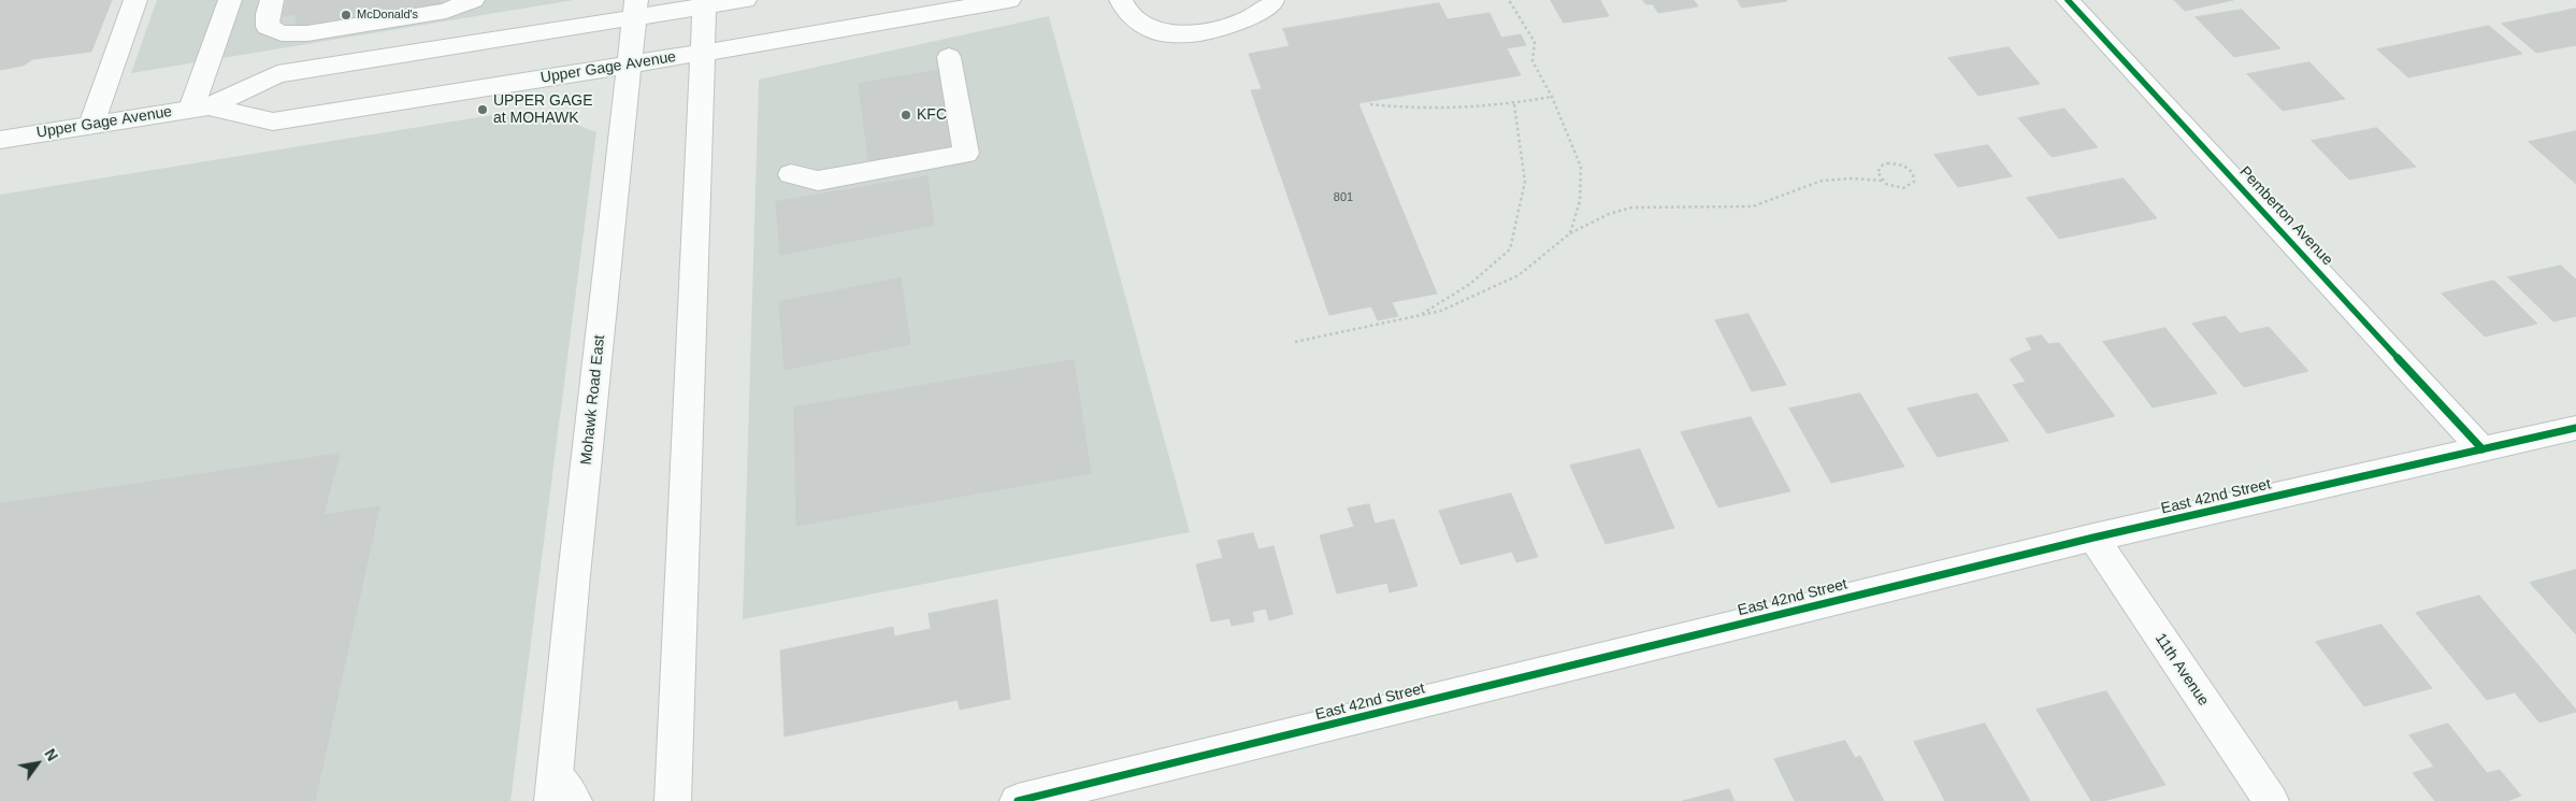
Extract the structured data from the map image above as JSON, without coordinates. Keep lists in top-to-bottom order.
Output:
{
  "streets": {
    "main road": [
      "Upper Gage Avenue",
      "Pemberton Avenue",
      "Mohawk Road East",
      "East 42nd Street",
      "11th Avenue"
    ]
  },
  "crossings": [
    ["Upper Gage Avenue", "Mohawk Road East"],
    ["Pemberton Avenue", "East 42nd Street"],
    ["East 42nd Street", "11th Avenue"]
  ],
  "places": ["McDonald's", "UPPER GAGE at MOHAWK", "KFC"],
  "house_numbers": ["801"],
  "north": "top right"
}
